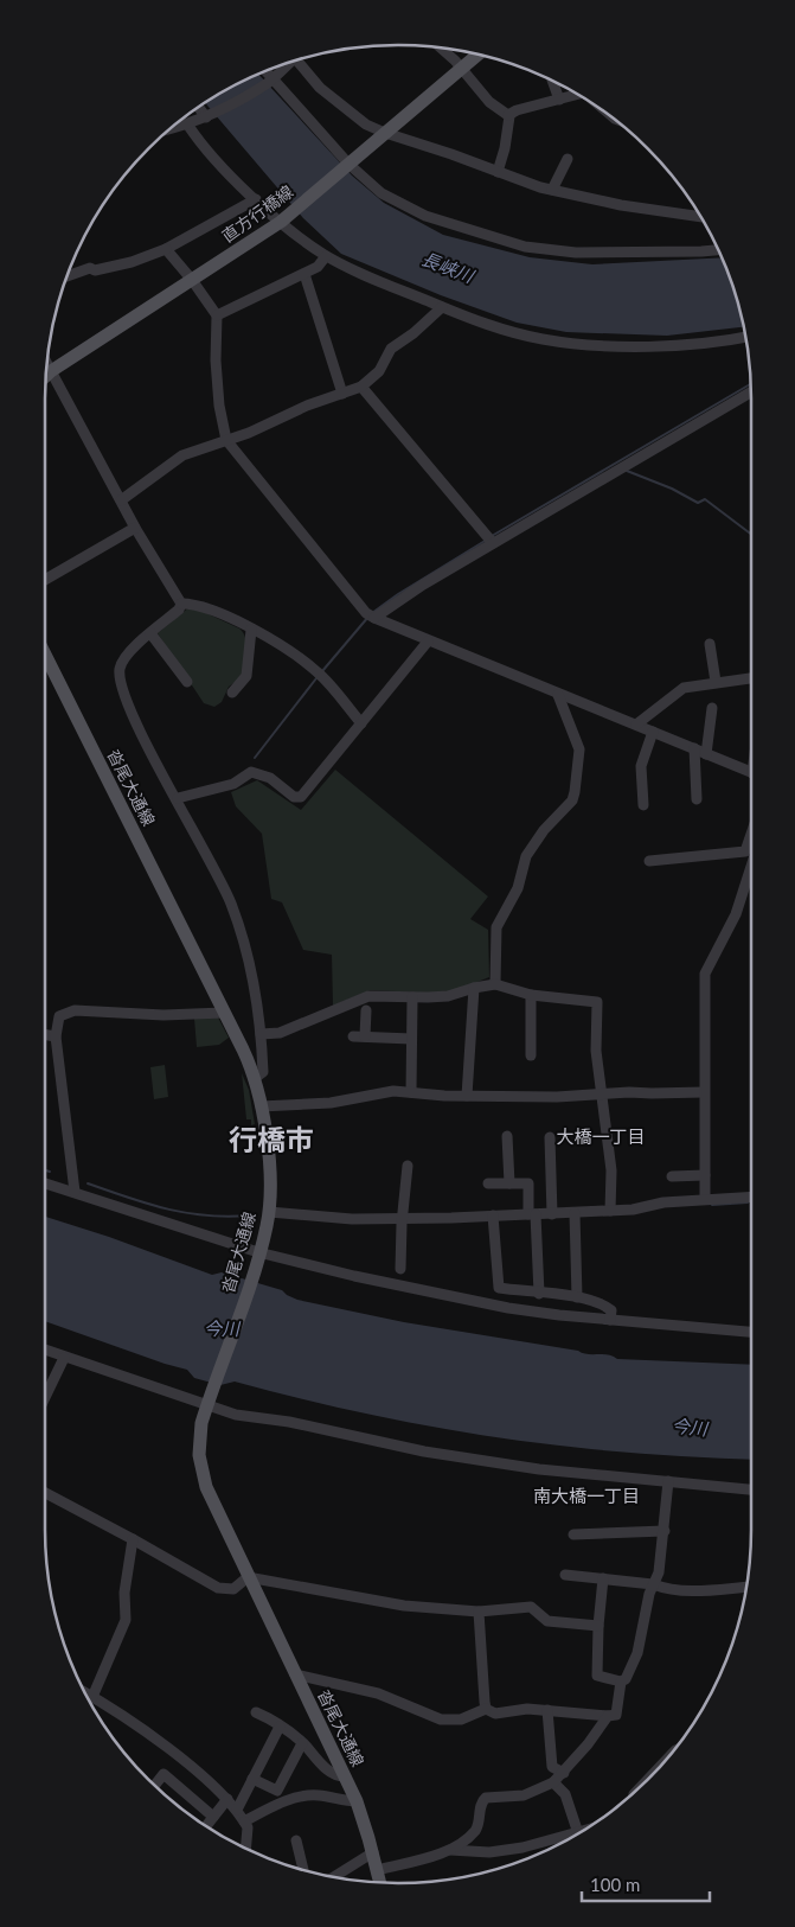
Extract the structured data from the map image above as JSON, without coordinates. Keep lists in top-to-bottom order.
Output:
{
  "streets": {
    "main road": ["直方行橋線", "沓尾大通線"]
  },
  "districts": ["大橋一丁目", "行橋市", "南大橋一丁目"],
  "water": ["長峡川", "今川"],
  "scale_bar": "100 m"
}
